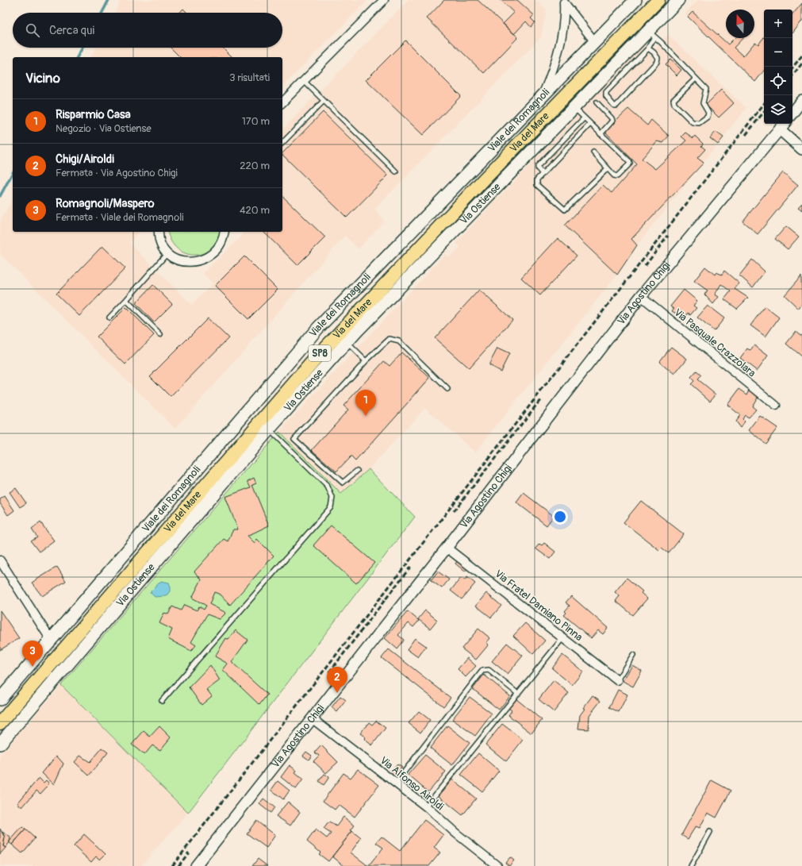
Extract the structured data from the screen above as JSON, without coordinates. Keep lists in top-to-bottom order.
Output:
{
  "streets": {
    "main road": [
      "Viale dei Romagnoli",
      "Via del Mare",
      "Via Ostiense",
      "SP8"
    ],
    "street": [
      "Via Agostino Chigi",
      "Via Pasquale Crazzolara",
      "Via Fratel Damiano Pinna",
      "Via Alfonso Airoldi"
    ]
  },
  "crossings": [
    ["Via Agostino Chigi", "Via Pasquale Crazzolara"],
    ["Via Agostino Chigi", "Via Fratel Damiano Pinna"],
    ["Via Agostino Chigi", "Via Alfonso Airoldi"]
  ],
  "north": "top",
  "page": {
    "map_buttons": ["+", "−"],
    "search": "Cerca qui",
    "heading": ["Vicino", "3 risultati"],
    "list": [
      {
        "mark": "1",
        "name": "Risparmio Casa",
        "note": "Negozio · Via Ostiense",
        "value": "170 m"
      },
      {
        "mark": "2",
        "name": "Chigi/Airoldi",
        "note": "Fermata · Via Agostino Chigi",
        "value": "220 m"
      },
      {
        "mark": "3",
        "name": "Romagnoli/Maspero",
        "note": "Fermata · Viale dei Romagnoli",
        "value": "420 m"
      }
    ],
    "pins": ["1", "3", "2"]
  }
}
